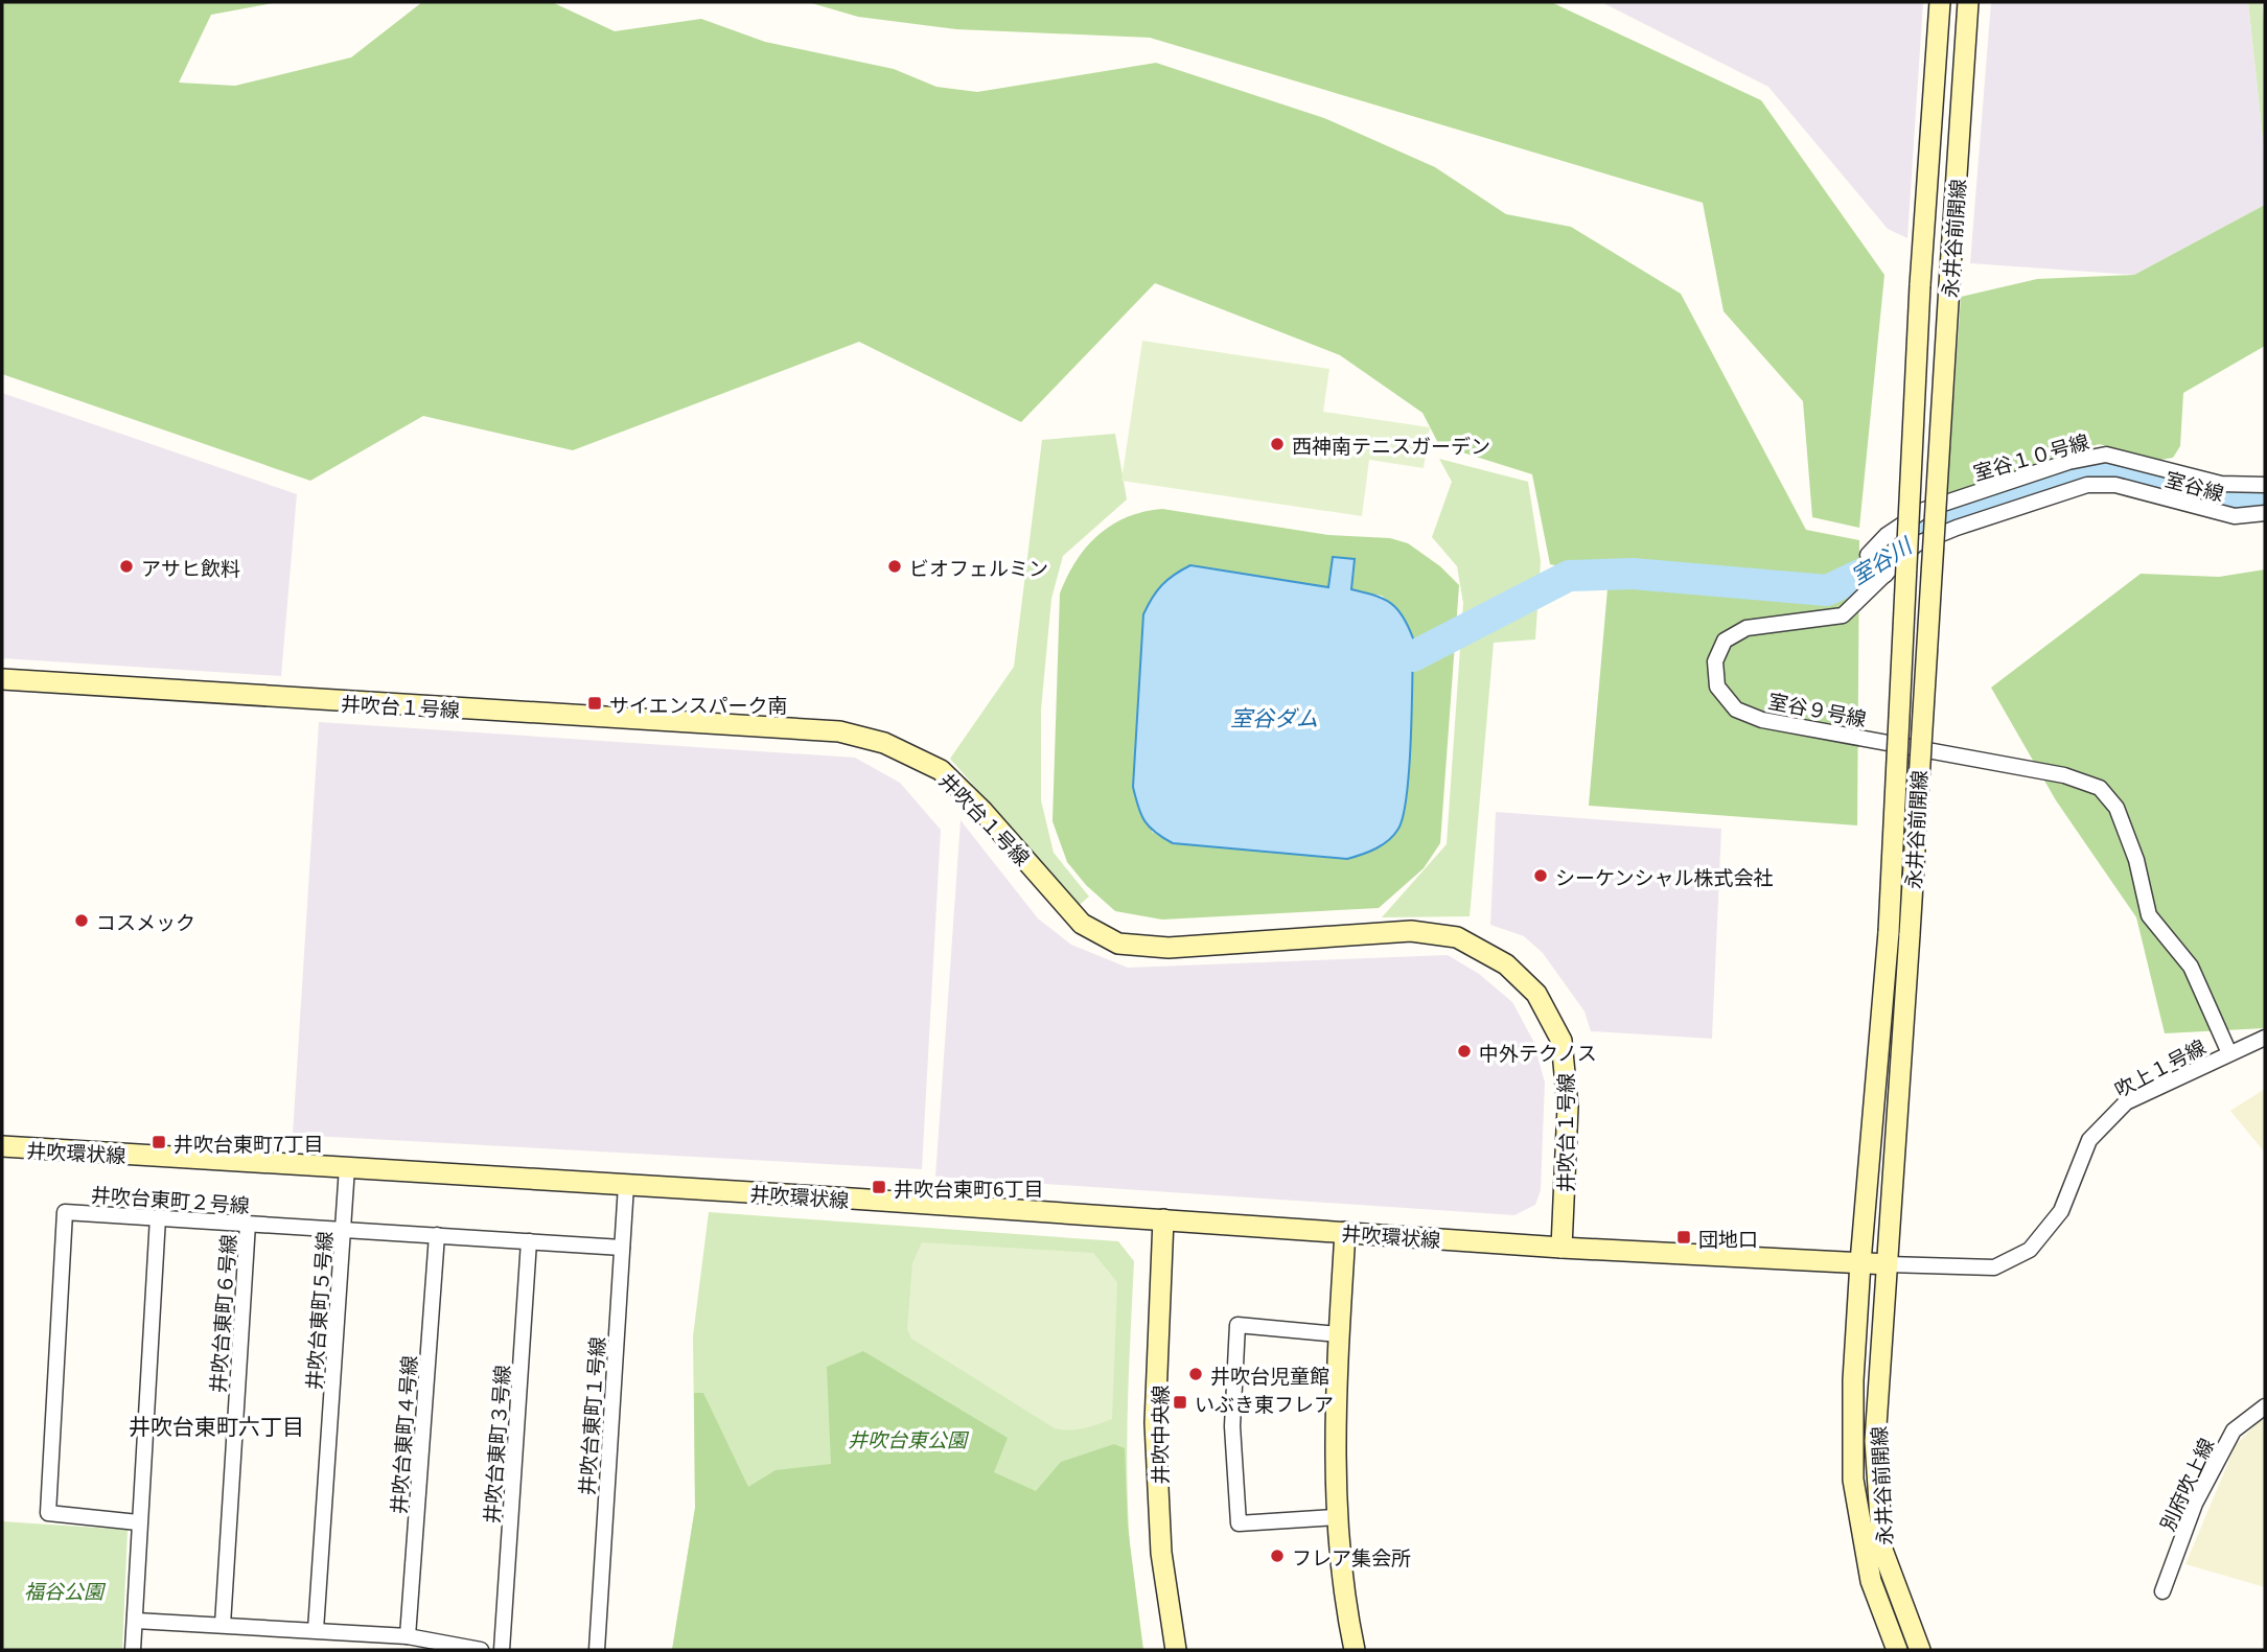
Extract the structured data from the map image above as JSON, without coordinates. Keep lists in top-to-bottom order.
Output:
{
  "streets": {
    "street": [
      "永井谷前開線",
      "室谷１０号線",
      "室谷線",
      "井吹台１号線",
      "室谷９号線",
      "吹上１号線",
      "井吹環状線",
      "井吹台東町２号線",
      "井吹台東町５号線",
      "井吹台東町６号線",
      "井吹台東町１号線",
      "井吹台東町４号線",
      "井吹中央線",
      "井吹台東町３号線",
      "別府吹上線"
    ]
  },
  "crossings": [
    ["永井谷前開線", "吹上１号線"],
    ["永井谷前開線", "井吹環状線"],
    ["室谷１０号線", "室谷９号線"],
    ["室谷線", "室谷９号線"],
    ["井吹台１号線", "井吹環状線"],
    ["室谷９号線", "吹上１号線"],
    ["吹上１号線", "井吹環状線"],
    ["井吹環状線", "井吹台東町５号線"],
    ["井吹環状線", "井吹台東町１号線"],
    ["井吹環状線", "井吹中央線"],
    ["井吹台東町２号線", "井吹台東町５号線"],
    ["井吹台東町２号線", "井吹台東町６号線"],
    ["井吹台東町２号線", "井吹台東町１号線"],
    ["井吹台東町２号線", "井吹台東町４号線"],
    ["井吹台東町２号線", "井吹台東町３号線"]
  ],
  "districts": ["井吹台東町六丁目"],
  "water": ["室谷川", "室谷ダム"],
  "parks": ["井吹台東公園", "福谷公園"],
  "places": {
    "other": [
      "西神南テニスガーデン",
      "アサヒ飲料",
      "ビオフェルミン",
      "シーケンシャル株式会社",
      "コスメック",
      "中外テクノス",
      "井吹台児童館",
      "フレア集会所"
    ],
    "transit": [
      "サイエンスパーク南",
      "井吹台東町7丁目",
      "井吹台東町6丁目",
      "団地口",
      "いぶき東フレア"
    ]
  }
}
